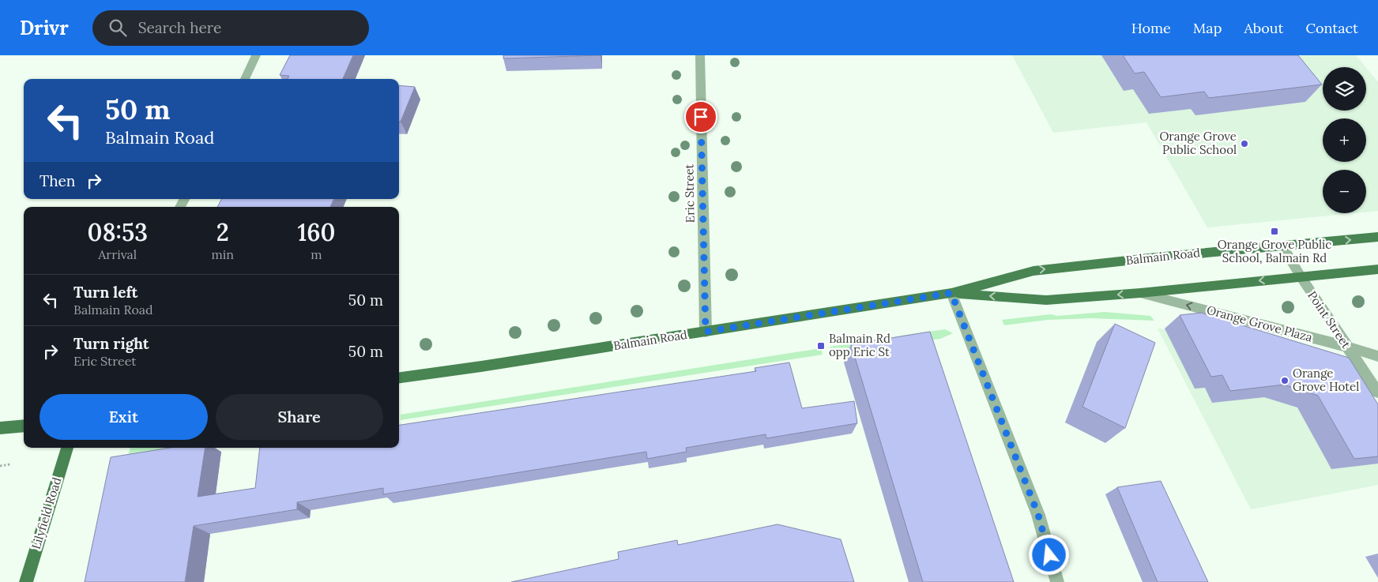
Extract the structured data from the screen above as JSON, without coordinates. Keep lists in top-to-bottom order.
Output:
{
  "streets": {
    "main road": ["Balmain Road", "Lilyfield Road"],
    "street": ["Eric Street", "Point Street", "Orange Grove Plaza"]
  },
  "crossings": [
    ["Eric Street", "Balmain Road"],
    ["Balmain Road", "Point Street"],
    ["Balmain Road", "Orange Grove Plaza"],
    ["Point Street", "Orange Grove Plaza"]
  ],
  "one_way": ["Orange Grove Plaza"],
  "places": {
    "other": ["Orange Grove Public School", "Orange Grove Hotel"],
    "transit": ["Orange Grove Public School, Balmain Rd", "Balmain Rd opp Eric St"]
  },
  "page": {
    "header": "Drivr",
    "search": "Search here",
    "nav": [
      "Home",
      "Map",
      "About",
      "Contact"
    ],
    "map_buttons": ["+", "−"],
    "turn": ["50 m", "Balmain Road"],
    "then": "Then",
    "eta": [
      "08:53",
      "Arrival",
      "2",
      "min",
      "160",
      "m"
    ],
    "list": [
      {
        "name": "Turn left",
        "note": "Balmain Road",
        "value": "50 m"
      },
      {
        "name": "Turn right",
        "note": "Eric Street",
        "value": "50 m"
      }
    ],
    "buttons": ["Exit", "Share"]
  }
}
